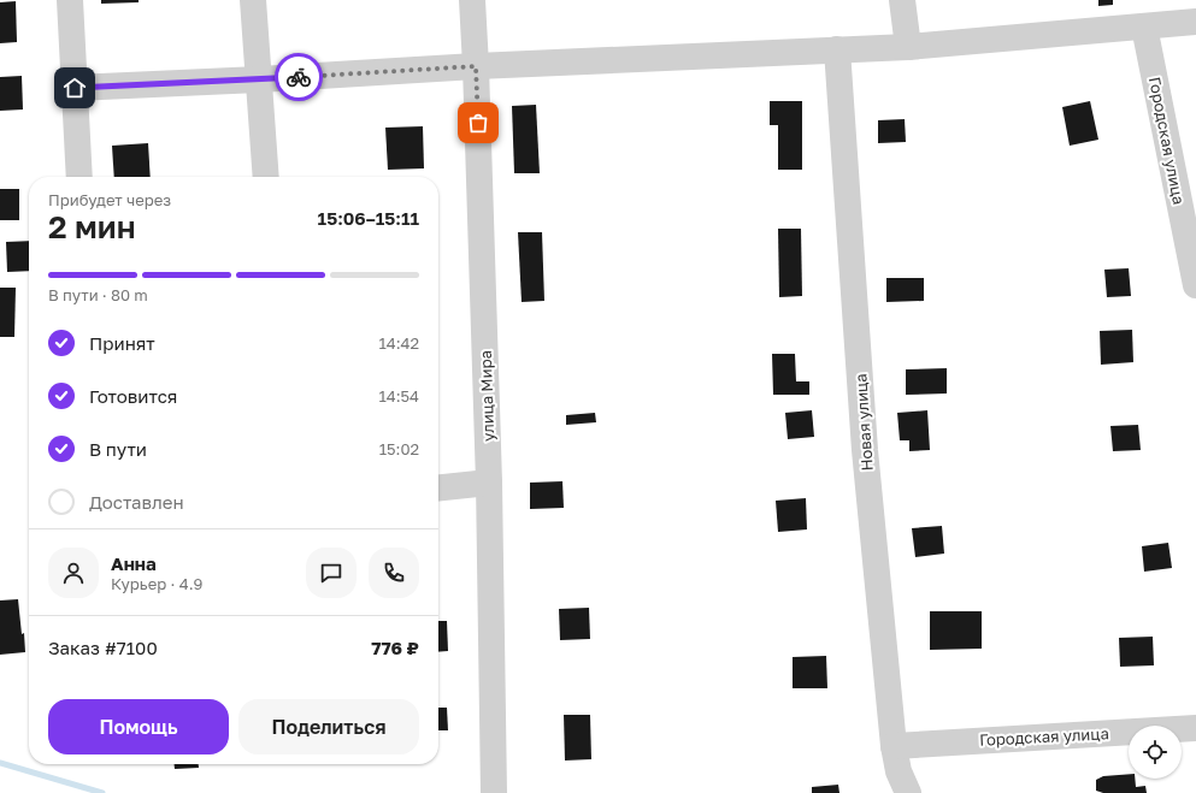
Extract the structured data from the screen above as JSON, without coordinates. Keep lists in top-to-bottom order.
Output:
{
  "streets": {
    "street": ["Городская улица", "улица Мира", "Новая улица"]
  },
  "crossings": [
    ["Городская улица", "Новая улица"]
  ],
  "page": {
    "heading": ["2 мин", "Прибудет через", "15:06–15:11"],
    "panel": [
      "Анна",
      "Курьер · 4.9",
      "Заказ #7100",
      "776 ₽"
    ],
    "bar": "В пути · 80 m",
    "list": [
      ["Принят", "14:42"],
      ["Готовится", "14:54"],
      ["В пути", "15:02"],
      "Доставлен"
    ],
    "buttons": ["Помощь", "Поделиться"]
  }
}
